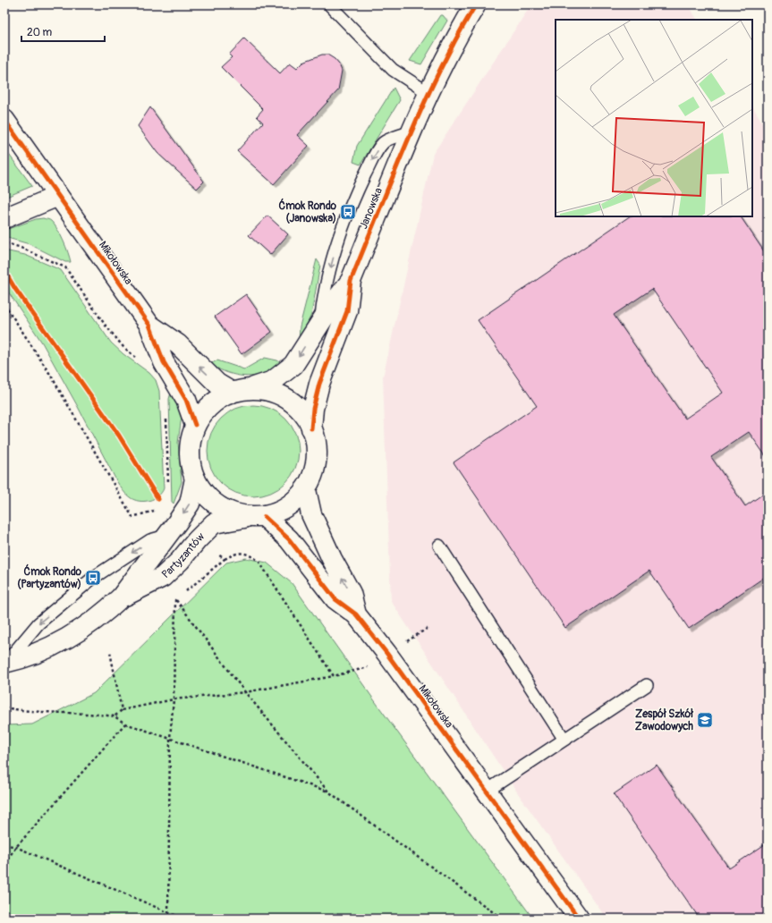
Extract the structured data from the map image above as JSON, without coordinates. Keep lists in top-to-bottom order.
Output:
{
  "streets": {
    "street": ["Janowska", "Mikołowska", "Partyzantów"]
  },
  "crossings": [
    ["Janowska", "Mikołowska"],
    ["Janowska", "Partyzantów"],
    ["Mikołowska", "Partyzantów"]
  ],
  "places": {
    "bus stop": ["Ćmok Rondo (Janowska)", "Ćmok Rondo (Partyzantów)"],
    "school or university": ["Zespół Szkół Zawodowych"]
  },
  "scale_bar": "20 m"
}
